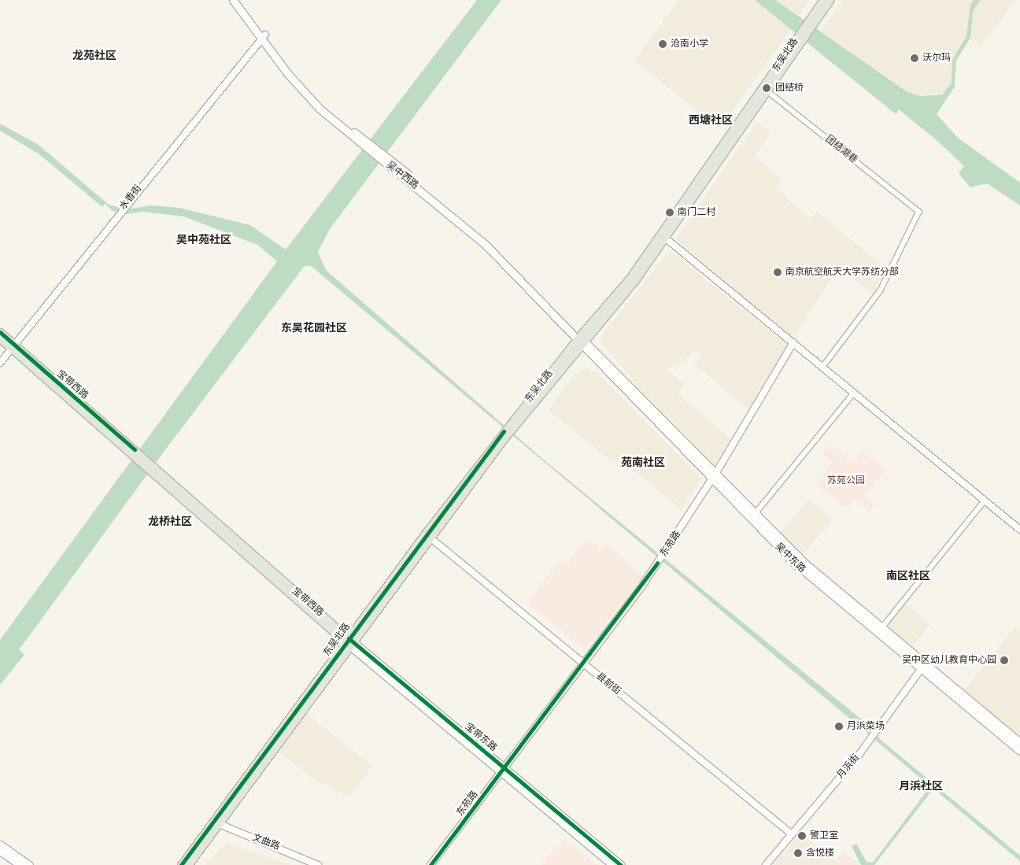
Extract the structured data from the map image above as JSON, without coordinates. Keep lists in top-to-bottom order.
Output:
{
  "streets": {
    "main road": [
      "东吴北路",
      "吴中西路",
      "宝带西路",
      "吴中东路",
      "宝带东路"
    ],
    "street": [
      "团结湖巷",
      "水香街",
      "东苑路",
      "县前街",
      "月浜街",
      "文曲路"
    ]
  },
  "crossings": [
    ["东吴北路", "团结湖巷"],
    ["东吴北路", "吴中西路"],
    ["东吴北路", "宝带西路"],
    ["东吴北路", "吴中东路"],
    ["东吴北路", "县前街"],
    ["东吴北路", "宝带东路"],
    ["东吴北路", "文曲路"],
    ["吴中西路", "水香街"],
    ["吴中西路", "吴中东路"],
    ["水香街", "宝带西路"],
    ["宝带西路", "宝带东路"],
    ["东苑路", "吴中东路"],
    ["东苑路", "县前街"],
    ["东苑路", "宝带东路"],
    ["吴中东路", "月浜街"],
    ["县前街", "月浜街"]
  ],
  "districts": [
    "龙苑社区",
    "西塘社区",
    "吴中苑社区",
    "东吴花园社区",
    "苑南社区",
    "龙桥社区",
    "南区社区",
    "月浜社区"
  ],
  "parks": ["苏苑公园"],
  "places": [
    "沧南小学",
    "沃尔玛",
    "团结桥",
    "南门二村",
    "南京航空航天大学苏纺分部",
    "吴中区幼儿教育中心园",
    "月浜菜场",
    "警卫室",
    "含悦楼"
  ]
}
